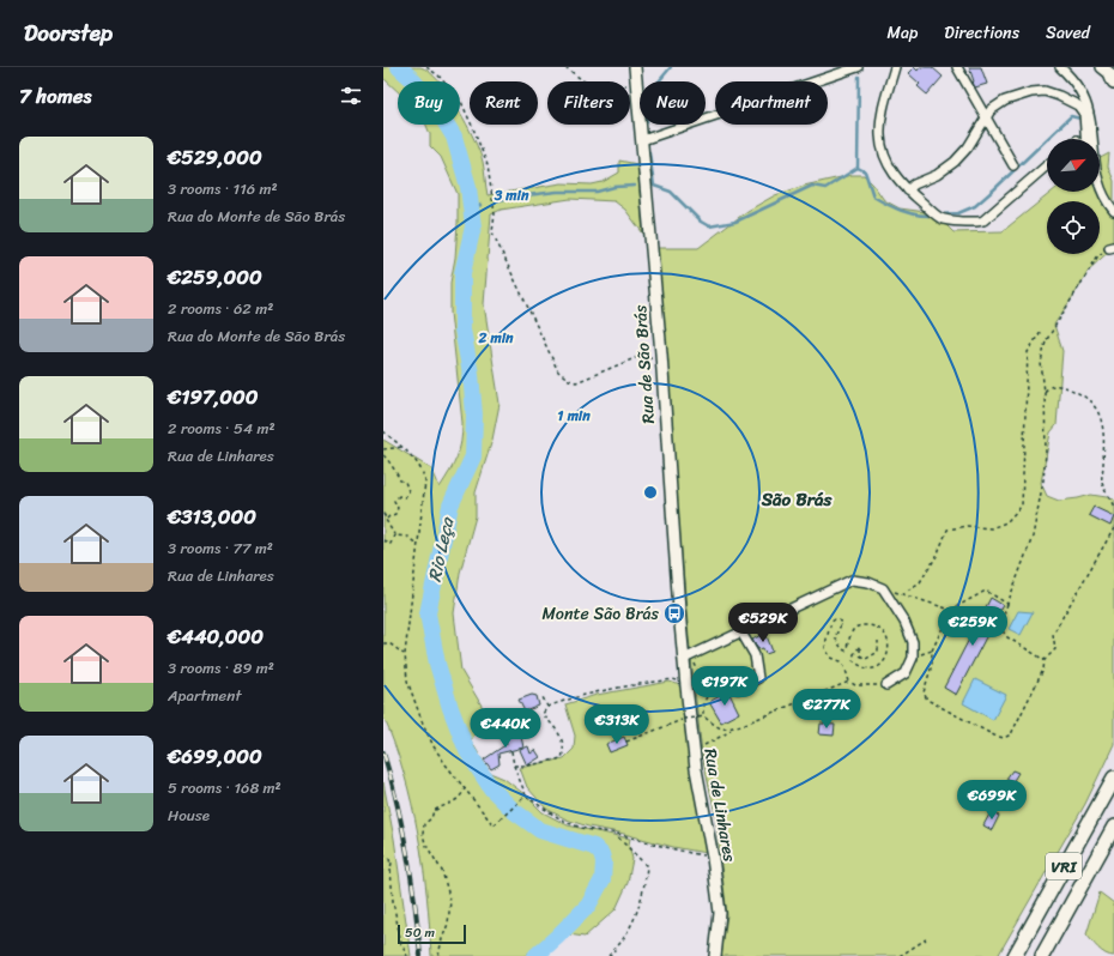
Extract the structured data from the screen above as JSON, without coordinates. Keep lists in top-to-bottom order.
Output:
{
  "streets": {
    "highway": ["VRI"],
    "main road": ["Rua de São Brás", "Rua de Linhares"]
  },
  "crossings": [
    ["Rua de São Brás", "Rua de Linhares"]
  ],
  "districts": ["São Brás"],
  "water": ["Rio Leça"],
  "places": {
    "bus stop": ["Monte São Brás"]
  },
  "scale_bar": "50 m",
  "north": "top right",
  "page": {
    "header": "Doorstep",
    "nav": ["Map", "Directions", "Saved"],
    "heading": "7 homes",
    "chip": [
      "Buy",
      "Rent",
      "Filters",
      "New",
      "Apartment"
    ],
    "list": [
      {
        "name": "€529,000",
        "note": "3 rooms · 116 m² · Rua do Monte de São Brás"
      },
      {
        "name": "€259,000",
        "note": "2 rooms · 62 m² · Rua do Monte de São Brás"
      },
      {
        "name": "€197,000",
        "note": "2 rooms · 54 m² · Rua de Linhares"
      },
      {
        "name": "€313,000",
        "note": "3 rooms · 77 m² · Rua de Linhares"
      },
      {
        "name": "€440,000",
        "note": "3 rooms · 89 m² · Apartment"
      },
      {
        "name": "€699,000",
        "note": "5 rooms · 168 m² · House"
      }
    ],
    "price": [
      "€529K",
      "€259K",
      "€197K",
      "€277K",
      "€313K",
      "€440K",
      "€699K"
    ],
    "scale": "50 m"
  },
  "rings": ["3 min", "2 min", "1 min"]
}
